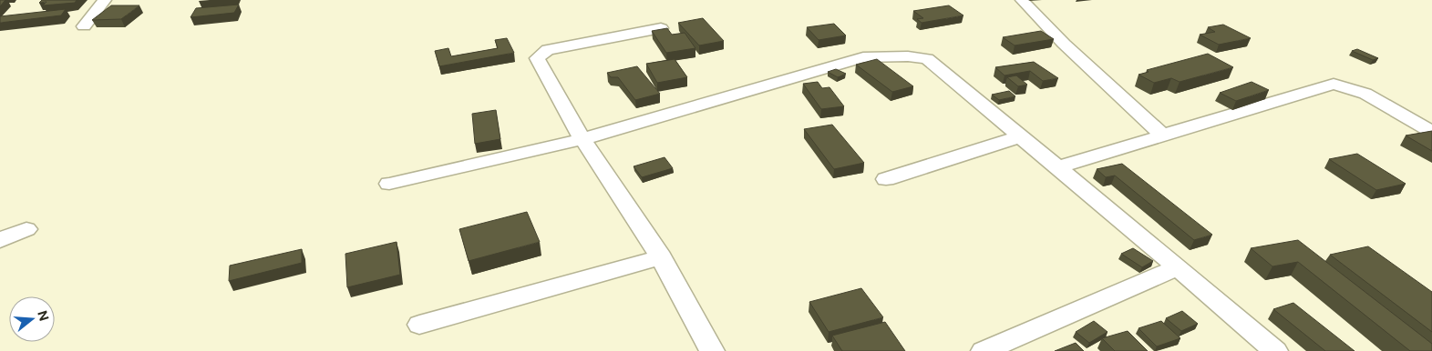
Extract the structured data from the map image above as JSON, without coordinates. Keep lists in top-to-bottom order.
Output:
{
  "north": "right"
}
